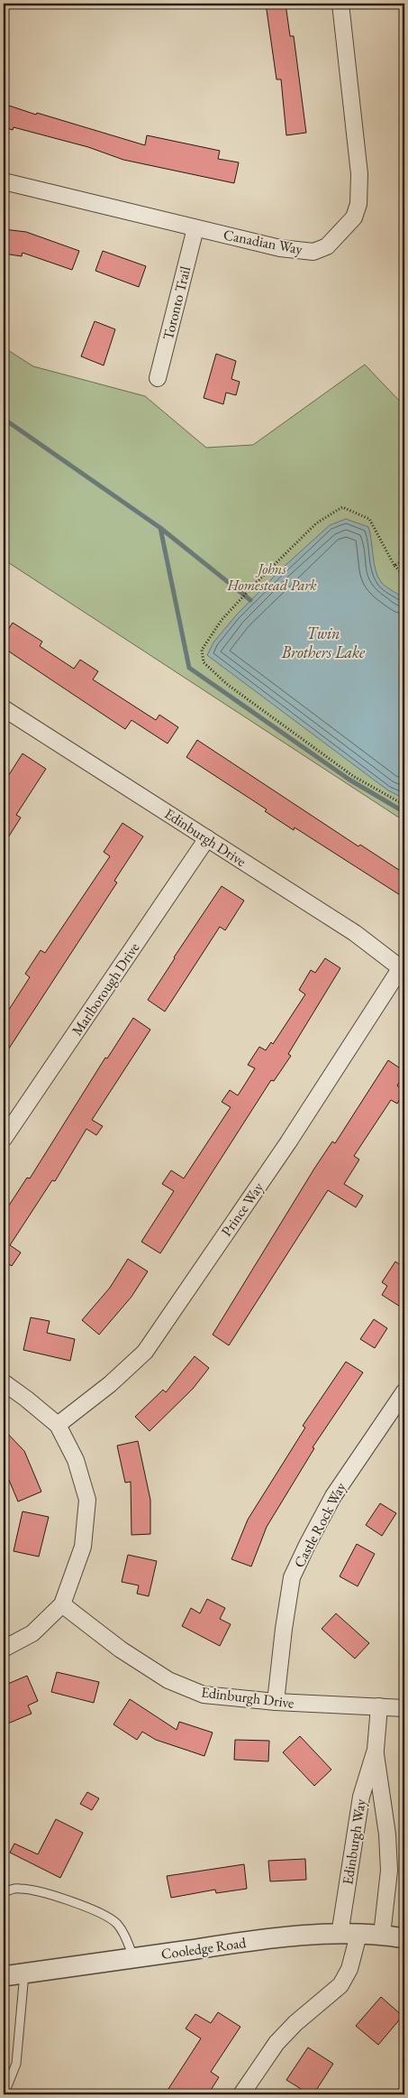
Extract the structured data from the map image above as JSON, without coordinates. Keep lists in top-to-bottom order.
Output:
{
  "streets": {
    "street": [
      "Canadian Way",
      "Toronto Trail",
      "Edinburgh Drive",
      "Marlborough Drive",
      "Prince Way",
      "Castle Rock Way",
      "Edinburgh Way",
      "Cooledge Road"
    ]
  },
  "crossings": [
    ["Canadian Way", "Toronto Trail"],
    ["Edinburgh Drive", "Marlborough Drive"],
    ["Edinburgh Drive", "Prince Way"],
    ["Edinburgh Drive", "Castle Rock Way"],
    ["Edinburgh Drive", "Edinburgh Way"],
    ["Edinburgh Way", "Cooledge Road"]
  ],
  "water": ["Twin Brothers Lake"],
  "parks": ["Johns Homestead Park"]
}
